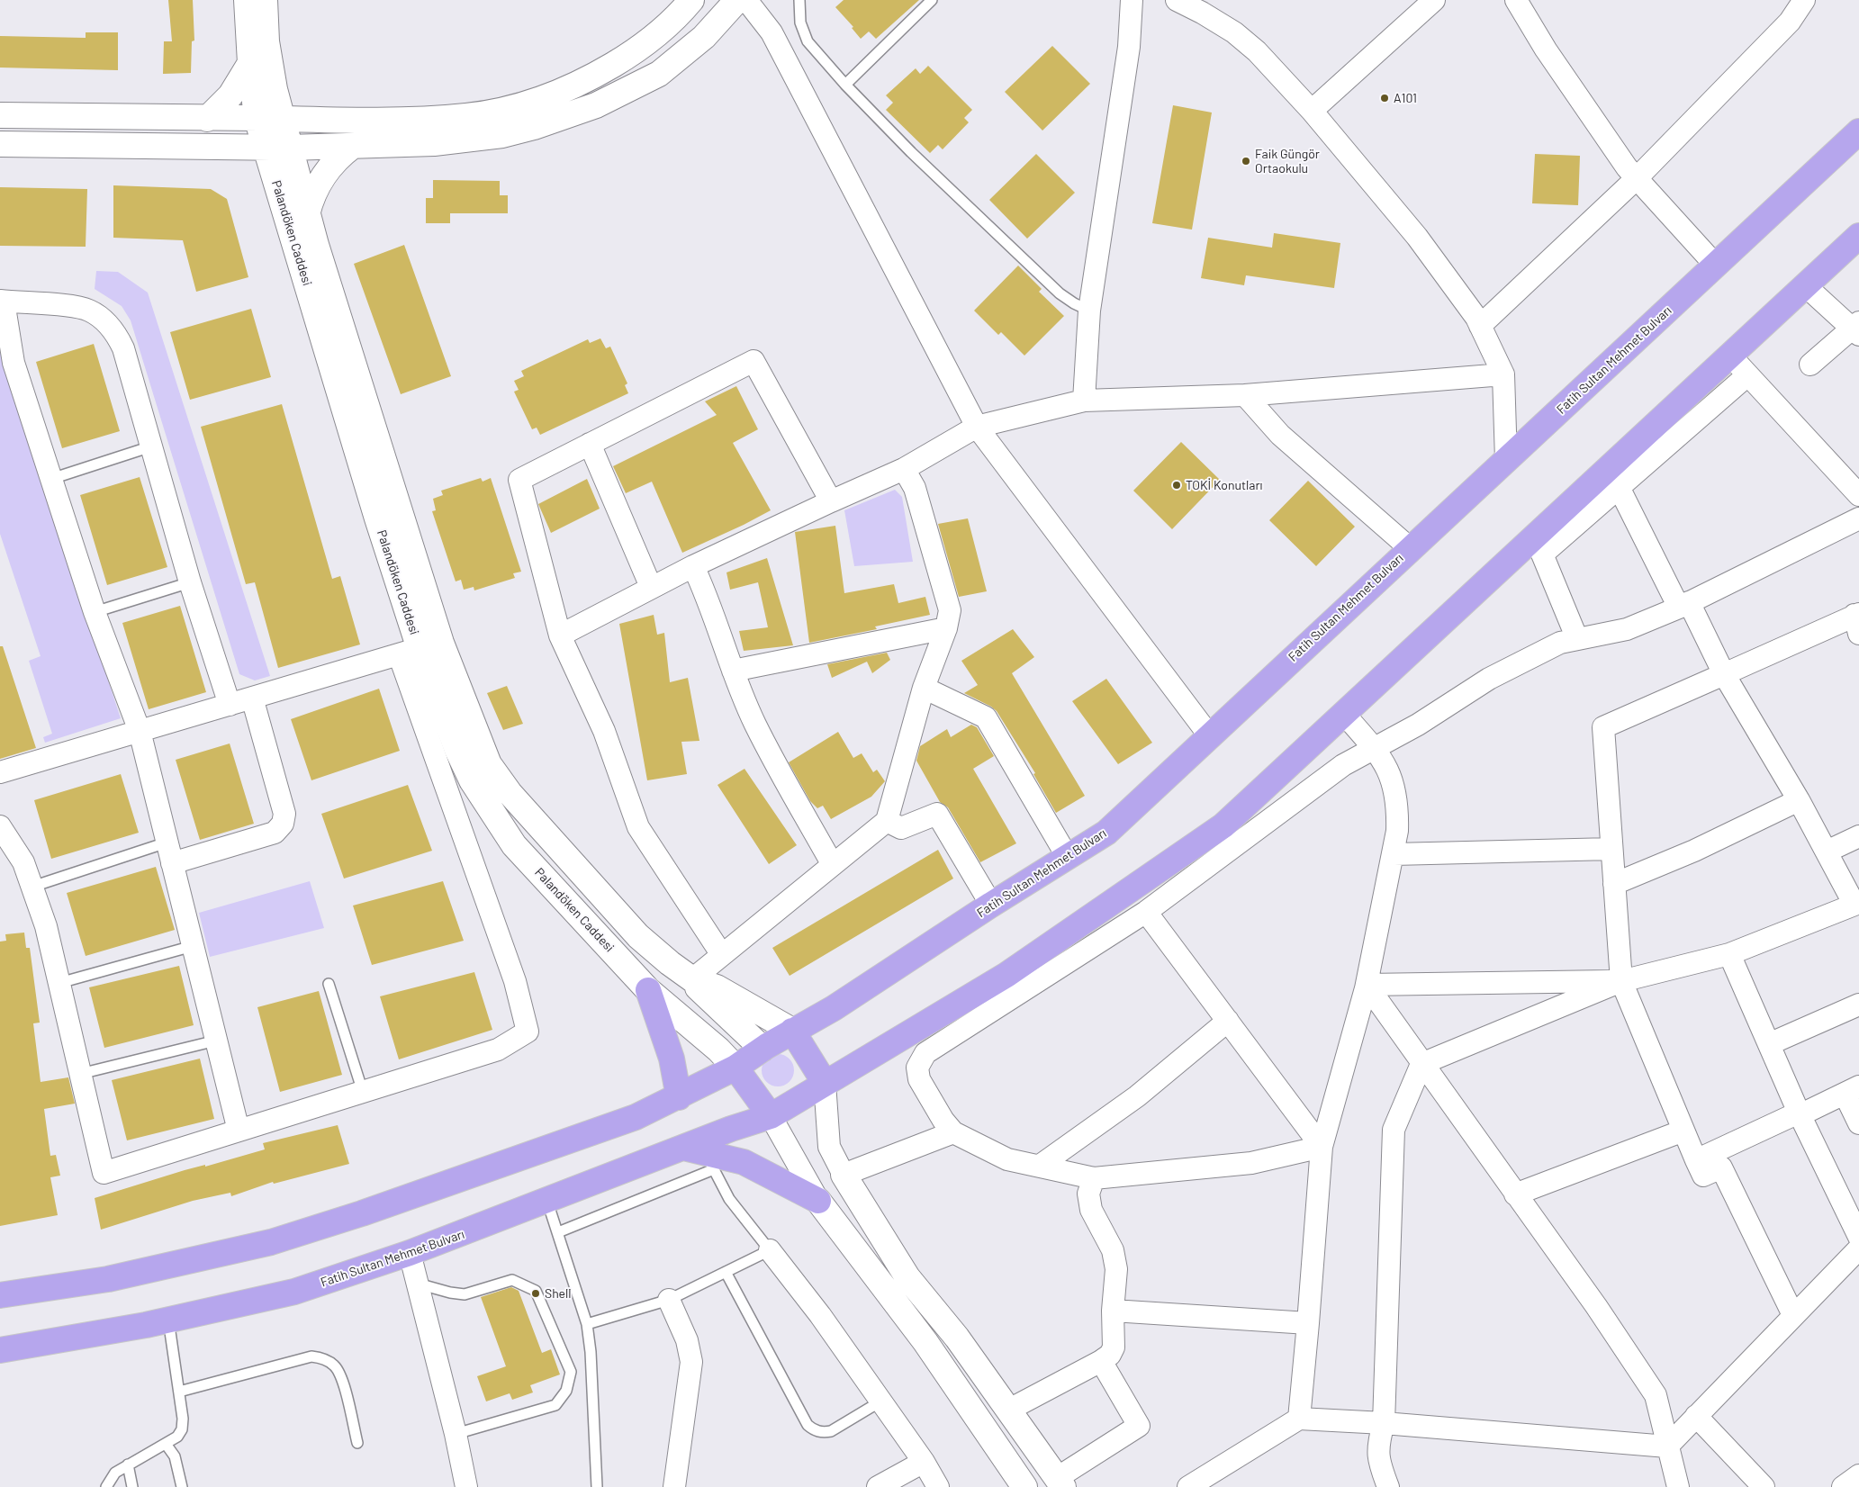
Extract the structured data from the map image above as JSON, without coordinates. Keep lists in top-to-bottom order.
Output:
{
  "streets": {
    "highway": ["Fatih Sultan Mehmet Bulvarı"],
    "street": ["Palandöken Caddesi"]
  },
  "crossings": [
    ["Palandöken Caddesi", "Fatih Sultan Mehmet Bulvarı"]
  ],
  "places": [
    "A101",
    "Faik Güngör Ortaokulu",
    "TOKİ Konutları",
    "Shell"
  ]
}
